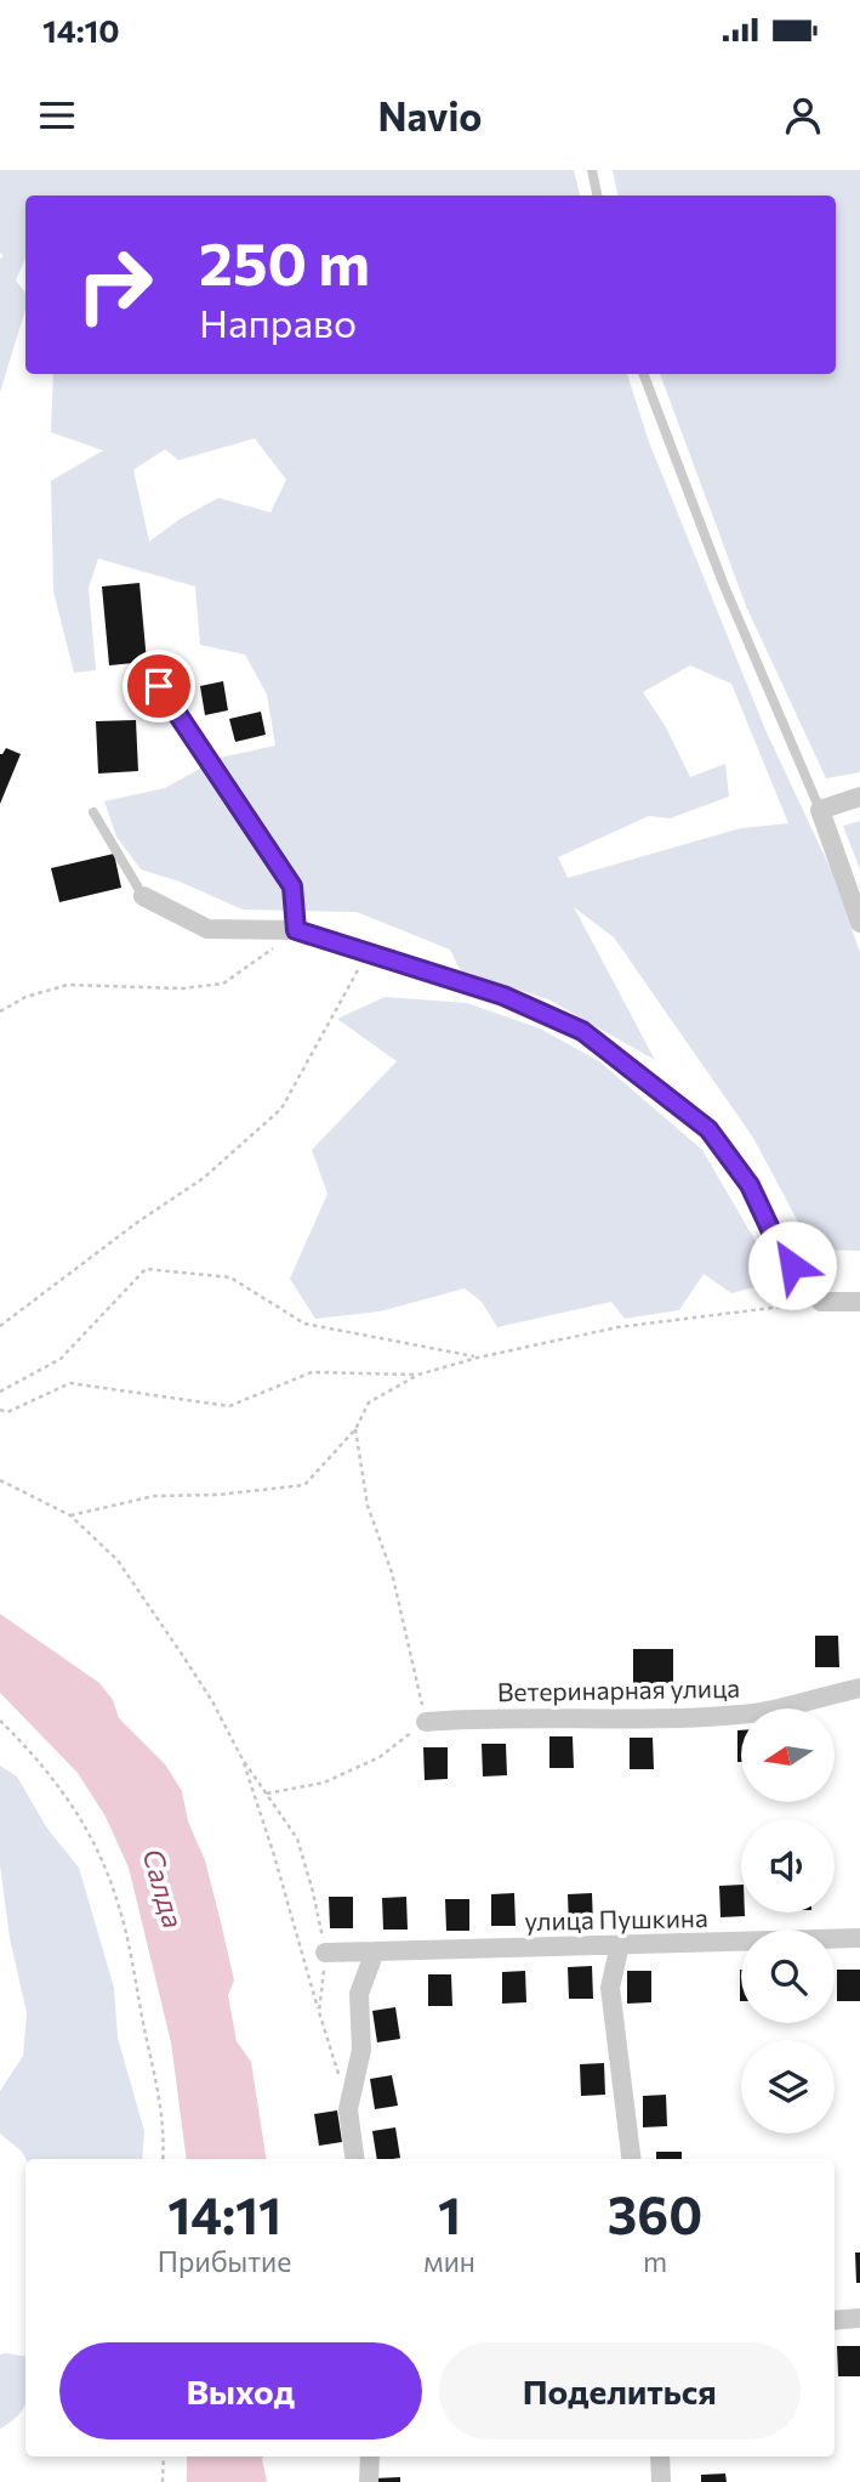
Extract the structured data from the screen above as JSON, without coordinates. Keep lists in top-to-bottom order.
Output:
{
  "streets": {
    "street": ["Ветеринарная улица", "улица Пушкина"]
  },
  "water": ["Салда"],
  "north": "left",
  "page": {
    "status": "14:10",
    "header": "Navio",
    "turn": ["250 m", "Направо"],
    "eta": [
      "14:11",
      "Прибытие",
      "1",
      "мин",
      "360",
      "m"
    ],
    "buttons": ["Выход", "Поделиться"]
  }
}
